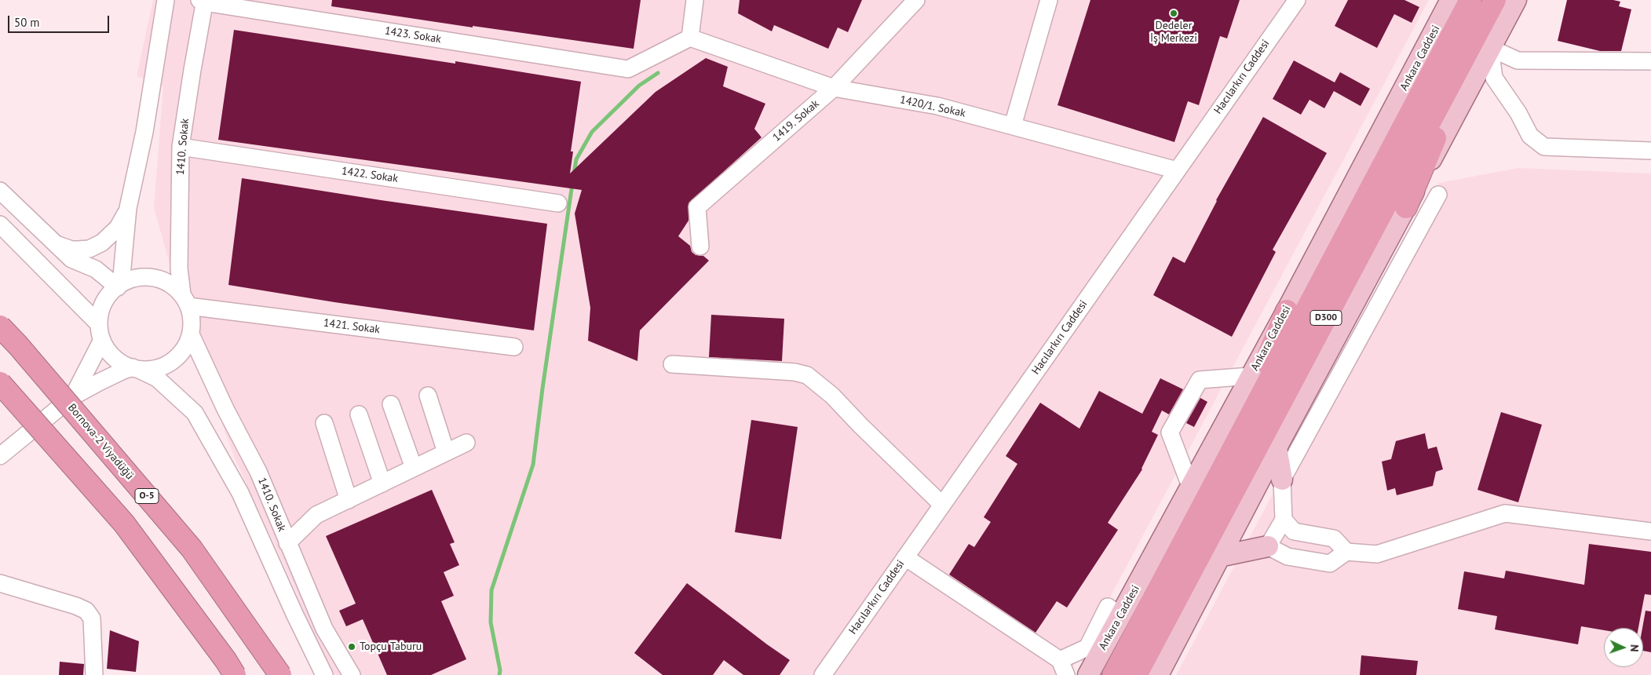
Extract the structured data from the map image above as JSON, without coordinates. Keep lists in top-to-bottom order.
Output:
{
  "streets": {
    "highway": [
      "Ankara Caddesi",
      "D300",
      "Bornova-2 Viyadüğü",
      "O-5"
    ],
    "street": [
      "1423. Sokak",
      "Hacılarkırı Caddesi",
      "1420/1. Sokak",
      "1419. Sokak",
      "1410. Sokak",
      "1422. Sokak",
      "1421. Sokak"
    ]
  },
  "crossings": [
    ["1423. Sokak", "1420/1. Sokak"],
    ["1423. Sokak", "1410. Sokak"],
    ["Hacılarkırı Caddesi", "1420/1. Sokak"],
    ["1420/1. Sokak", "1419. Sokak"],
    ["1410. Sokak", "1422. Sokak"],
    ["1410. Sokak", "1421. Sokak"]
  ],
  "places": ["Dedeler İş Merkezi", "Topçu Taburu"],
  "scale_bar": "50 m",
  "north": "right"
}
